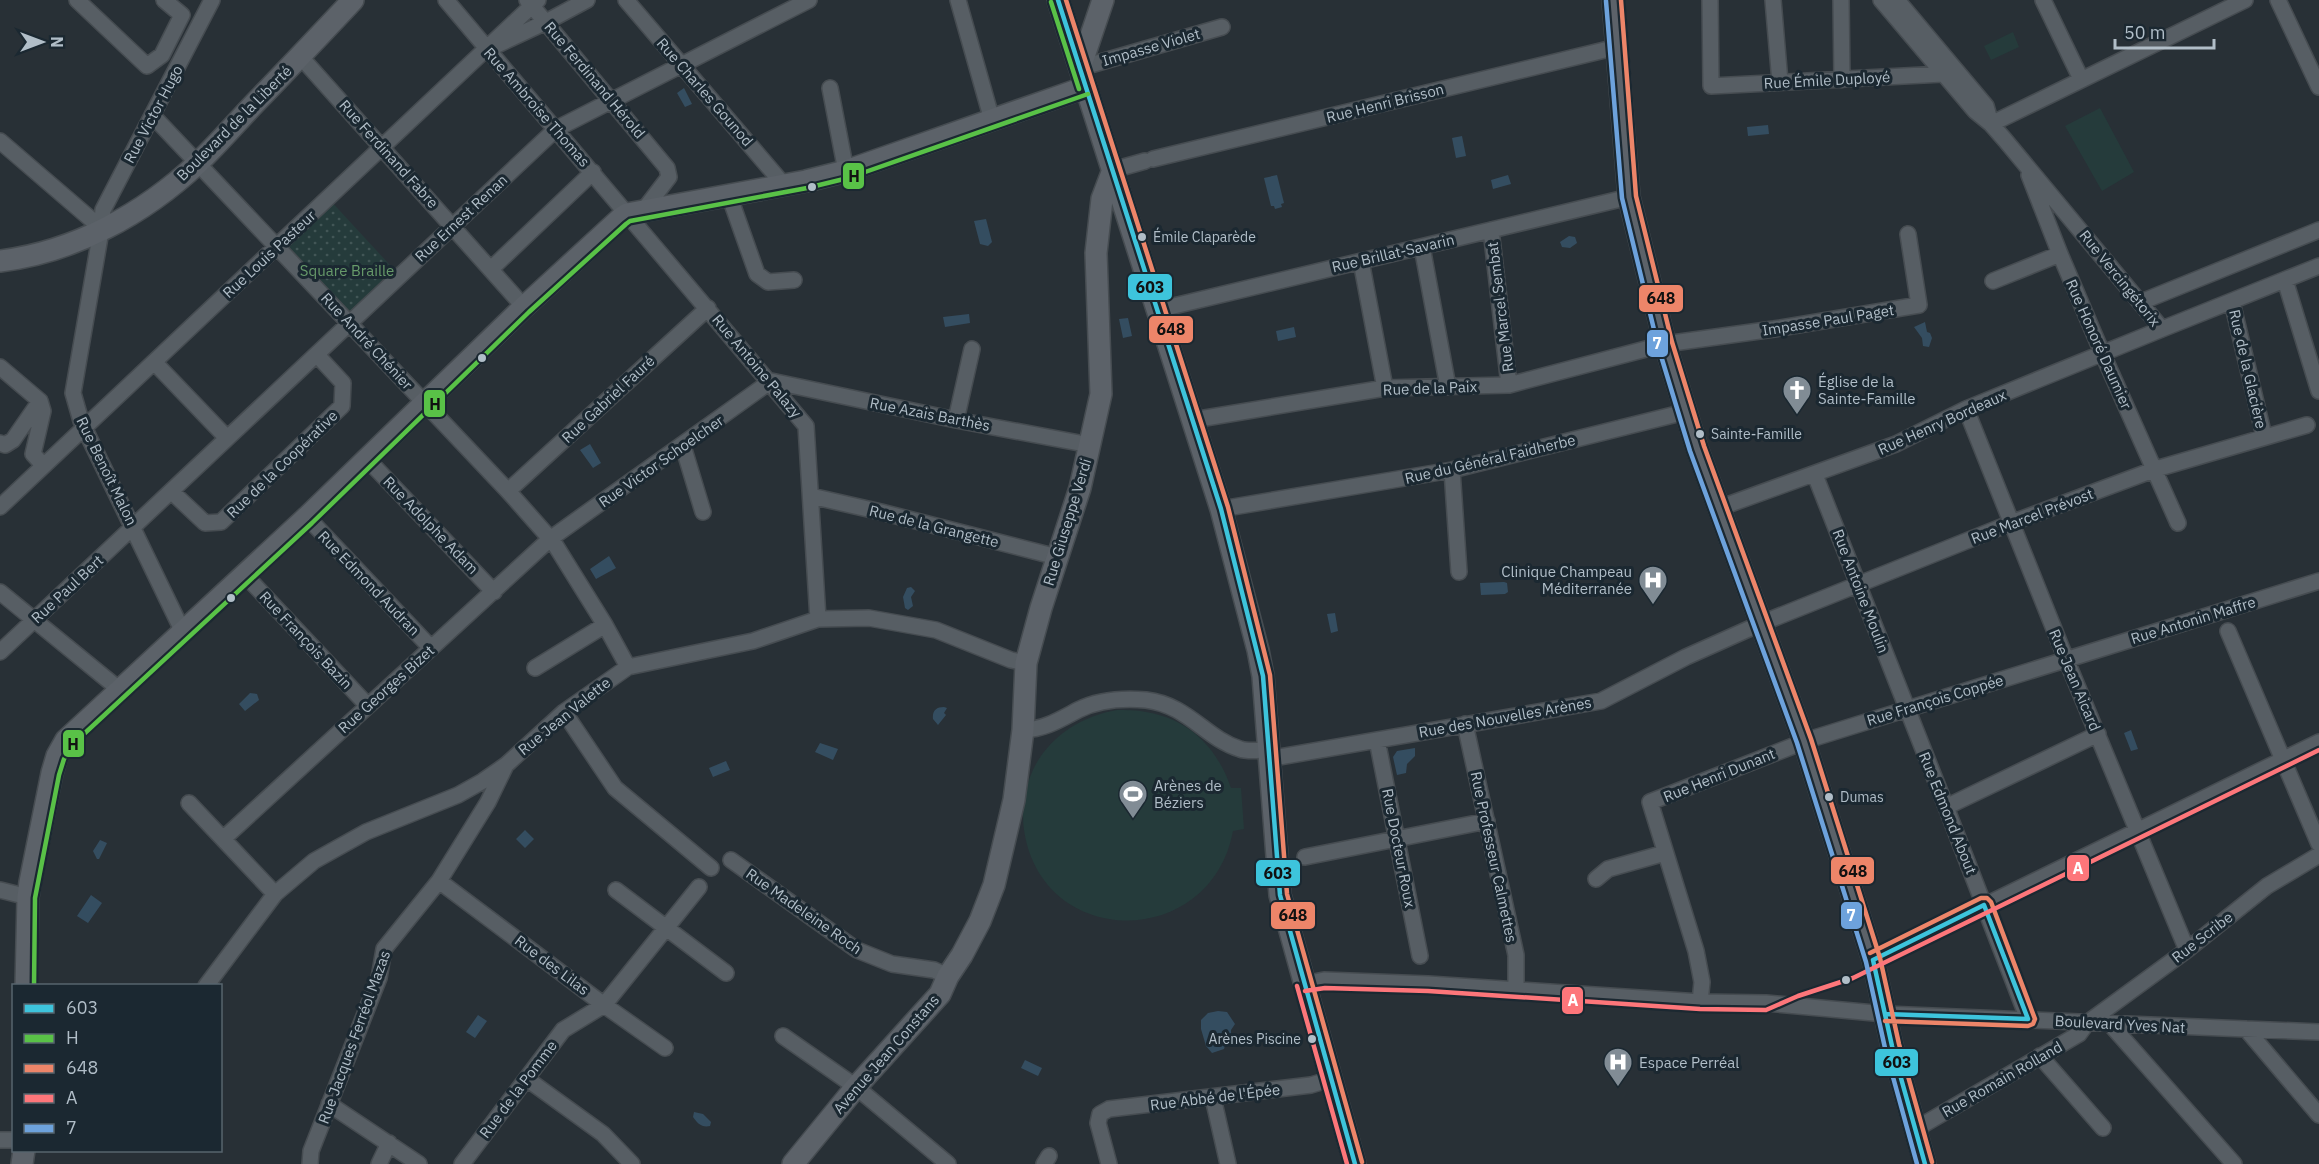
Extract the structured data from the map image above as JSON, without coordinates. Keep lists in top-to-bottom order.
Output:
{
  "streets": {
    "street": [
      "Impasse Violet",
      "Rue Ferdinand Hérold",
      "Rue Émile Duployé",
      "Rue Charles Gounod",
      "Rue Henri Brisson",
      "Rue Ambroise Thomas",
      "Rue Victor Hugo",
      "Boulevard de la Liberté",
      "Rue Ferdinand Fabre",
      "Rue Ernest Renan",
      "Rue Brillat-Savarin",
      "Rue Louis Pasteur",
      "Rue Vercingétorix",
      "Rue Marcel Sembat",
      "Impasse Paul Paget",
      "Rue André Chénier",
      "Rue Honoré Daumier",
      "Rue Antoine Palazy",
      "Rue de la Glacière",
      "Rue de la Paix",
      "Rue Gabriel Fauré",
      "Rue Azais Barthès",
      "Rue Henry Bordeaux",
      "Rue du Général Faidherbe",
      "Rue Victor Schoelcher",
      "Rue de la Coopérative",
      "Rue Benoît Malon",
      "Rue Marcel Prévost",
      "Rue Giuseppe Verdi",
      "Rue Adolphe Adam",
      "Rue de la Grangette",
      "Rue Edmond Audran",
      "Rue Paul Bert",
      "Rue Antoine Moulin",
      "Rue Antonin Maffre",
      "Rue François Bazin",
      "Rue Jean Aicard",
      "Rue Georges Bizet",
      "Rue François Coppée",
      "Rue Jean Valette",
      "Rue des Nouvelles Arènes",
      "Rue Henri Dunant",
      "Rue Edmond About",
      "Rue Docteur Roux",
      "Rue Professeur Calmettes",
      "Rue Madeleine Roch",
      "Rue Scribe",
      "Rue des Lilas",
      "Boulevard Yves Nat",
      "Rue Jacques Ferréol Mazas",
      "Avenue Jean Constans",
      "Rue Romain Rolland",
      "Rue de la Pomme",
      "Rue Abbé de l'Épée"
    ]
  },
  "crossings": [
    ["Rue Ferdinand Hérold", "Rue Ernest Renan"],
    ["Rue Ferdinand Hérold", "Rue Louis Pasteur"],
    ["Rue Émile Duployé", "Rue Vercingétorix"],
    ["Rue Charles Gounod", "Rue Ernest Renan"],
    ["Rue Henri Brisson", "Rue Giuseppe Verdi"],
    ["Rue Ambroise Thomas", "Rue Ernest Renan"],
    ["Rue Ambroise Thomas", "Rue Louis Pasteur"],
    ["Rue Ambroise Thomas", "Rue Antoine Palazy"],
    ["Rue Victor Hugo", "Boulevard de la Liberté"],
    ["Rue Victor Hugo", "Rue André Chénier"],
    ["Rue Victor Hugo", "Rue Benoît Malon"],
    ["Boulevard de la Liberté", "Rue Ferdinand Fabre"],
    ["Boulevard de la Liberté", "Rue André Chénier"],
    ["Boulevard de la Liberté", "Rue Benoît Malon"],
    ["Rue Ferdinand Fabre", "Rue Ernest Renan"],
    ["Rue Ferdinand Fabre", "Rue Louis Pasteur"],
    ["Rue Ernest Renan", "Rue André Chénier"],
    ["Rue Ernest Renan", "Rue de la Coopérative"],
    ["Rue Ernest Renan", "Rue Benoît Malon"],
    ["Rue Ernest Renan", "Rue Paul Bert"],
    ["Rue Brillat-Savarin", "Rue Marcel Sembat"],
    ["Rue Louis Pasteur", "Rue André Chénier"],
    ["Rue Louis Pasteur", "Rue Benoît Malon"],
    ["Rue Vercingétorix", "Rue Honoré Daumier"],
    ["Rue Vercingétorix", "Rue de la Glacière"],
    ["Rue Vercingétorix", "Rue Henry Bordeaux"],
    ["Rue Marcel Sembat", "Rue de la Paix"],
    ["Impasse Paul Paget", "Rue de la Paix"],
    ["Rue André Chénier", "Rue Gabriel Fauré"],
    ["Rue André Chénier", "Rue Victor Schoelcher"],
    ["Rue André Chénier", "Rue Georges Bizet"],
    ["Rue André Chénier", "Rue Jean Valette"],
    ["Rue Honoré Daumier", "Rue Henry Bordeaux"],
    ["Rue Honoré Daumier", "Rue Marcel Prévost"],
    ["Rue Antoine Palazy", "Rue Gabriel Fauré"],
    ["Rue Antoine Palazy", "Rue Azais Barthès"],
    ["Rue Antoine Palazy", "Rue Victor Schoelcher"],
    ["Rue Antoine Palazy", "Rue de la Grangette"],
    ["Rue Antoine Palazy", "Rue Jean Valette"],
    ["Rue de la Glacière", "Rue Marcel Prévost"],
    ["Rue Azais Barthès", "Rue Victor Schoelcher"],
    ["Rue Azais Barthès", "Rue Giuseppe Verdi"],
    ["Rue Henry Bordeaux", "Rue Antoine Moulin"],
    ["Rue Henry Bordeaux", "Rue Jean Aicard"],
    ["Rue Victor Schoelcher", "Rue Georges Bizet"],
    ["Rue Benoît Malon", "Rue Paul Bert"],
    ["Rue Marcel Prévost", "Rue Antoine Moulin"],
    ["Rue Marcel Prévost", "Rue Jean Aicard"],
    ["Rue Marcel Prévost", "Rue des Nouvelles Arènes"],
    ["Rue Giuseppe Verdi", "Rue de la Grangette"],
    ["Rue Giuseppe Verdi", "Rue Jean Valette"],
    ["Rue Giuseppe Verdi", "Rue des Nouvelles Arènes"],
    ["Rue Giuseppe Verdi", "Avenue Jean Constans"],
    ["Rue Adolphe Adam", "Rue Georges Bizet"],
    ["Rue Edmond Audran", "Rue Georges Bizet"],
    ["Rue Antoine Moulin", "Rue François Coppée"],
    ["Rue Antoine Moulin", "Rue Edmond About"],
    ["Rue Antonin Maffre", "Rue Jean Aicard"],
    ["Rue Antonin Maffre", "Rue François Coppée"],
    ["Rue François Bazin", "Rue Georges Bizet"],
    ["Rue Jean Aicard", "Rue François Coppée"],
    ["Rue Jean Aicard", "Rue Scribe"],
    ["Rue François Coppée", "Rue Henri Dunant"],
    ["Rue François Coppée", "Rue Edmond About"],
    ["Rue Jean Valette", "Rue Jacques Ferréol Mazas"],
    ["Rue des Nouvelles Arènes", "Rue Docteur Roux"],
    ["Rue des Nouvelles Arènes", "Rue Professeur Calmettes"],
    ["Rue des Nouvelles Arènes", "Avenue Jean Constans"],
    ["Rue Henri Dunant", "Boulevard Yves Nat"],
    ["Rue Edmond About", "Boulevard Yves Nat"],
    ["Rue Professeur Calmettes", "Boulevard Yves Nat"],
    ["Rue Madeleine Roch", "Avenue Jean Constans"],
    ["Rue Scribe", "Boulevard Yves Nat"],
    ["Rue Scribe", "Rue Romain Rolland"],
    ["Rue des Lilas", "Rue Jacques Ferréol Mazas"],
    ["Rue des Lilas", "Rue de la Pomme"],
    ["Boulevard Yves Nat", "Rue Romain Rolland"]
  ],
  "parks": ["Square Braille"],
  "places": {
    "other": [
      "Émile Claparède",
      "Sainte-Famille",
      "Dumas",
      "Arènes Piscine"
    ],
    "church": ["Église de la Sainte-Famille"],
    "hospital": ["Clinique Champeau Méditerranée", "Espace Perréal"],
    "sports": ["Arènes de Béziers"]
  },
  "lines": [
    "transit line 603",
    "transit line 648",
    "transit line 7",
    "transit line H",
    "transit line A"
  ],
  "legend": [
    "603",
    "H",
    "648",
    "A",
    "7"
  ],
  "scale_bar": "50 m",
  "north": "right"
}
